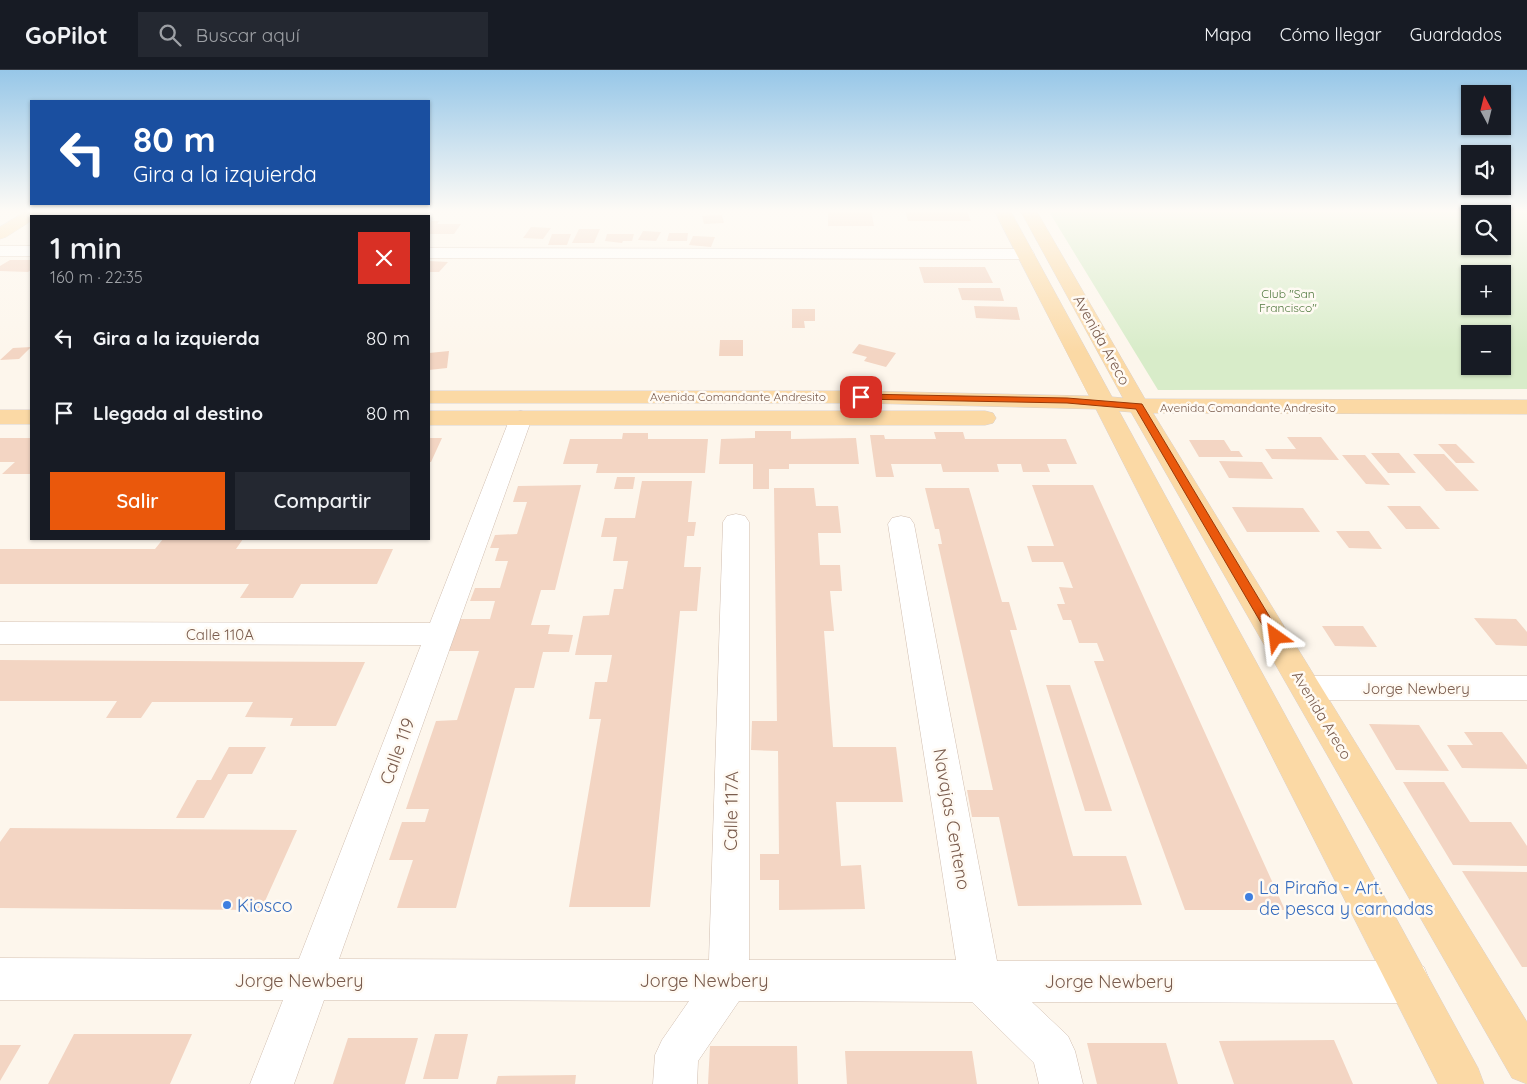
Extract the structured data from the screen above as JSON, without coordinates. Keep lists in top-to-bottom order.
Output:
{
  "streets": {
    "main road": ["Avenida Areco", "Avenida Comandante Andresito"],
    "street": [
      "Calle 110A",
      "Jorge Newbery",
      "Calle 119",
      "Calle 117A",
      "Navajas Centeno"
    ]
  },
  "crossings": [
    ["Avenida Areco", "Avenida Comandante Andresito"],
    ["Avenida Areco", "Jorge Newbery"],
    ["Avenida Comandante Andresito", "Calle 119"],
    ["Calle 110A", "Calle 119"],
    ["Jorge Newbery", "Calle 119"],
    ["Jorge Newbery", "Calle 117A"],
    ["Jorge Newbery", "Navajas Centeno"]
  ],
  "parks": ["Club \"San Francisco\""],
  "places": ["La Piraña - Art. de pesca y carnadas", "Kiosco"],
  "north": "top",
  "page": {
    "header": "GoPilot",
    "search": "Buscar aquí",
    "nav": ["Mapa", "Cómo llegar", "Guardados"],
    "map_buttons": ["+", "−"],
    "turn": ["80 m", "Gira a la izquierda"],
    "heading": ["1 min", "160 m · 22:35"],
    "list": [
      {
        "name": "Gira a la izquierda",
        "value": "80 m"
      },
      {
        "name": "Llegada al destino",
        "value": "80 m"
      }
    ],
    "buttons": ["Salir", "Compartir"]
  }
}
